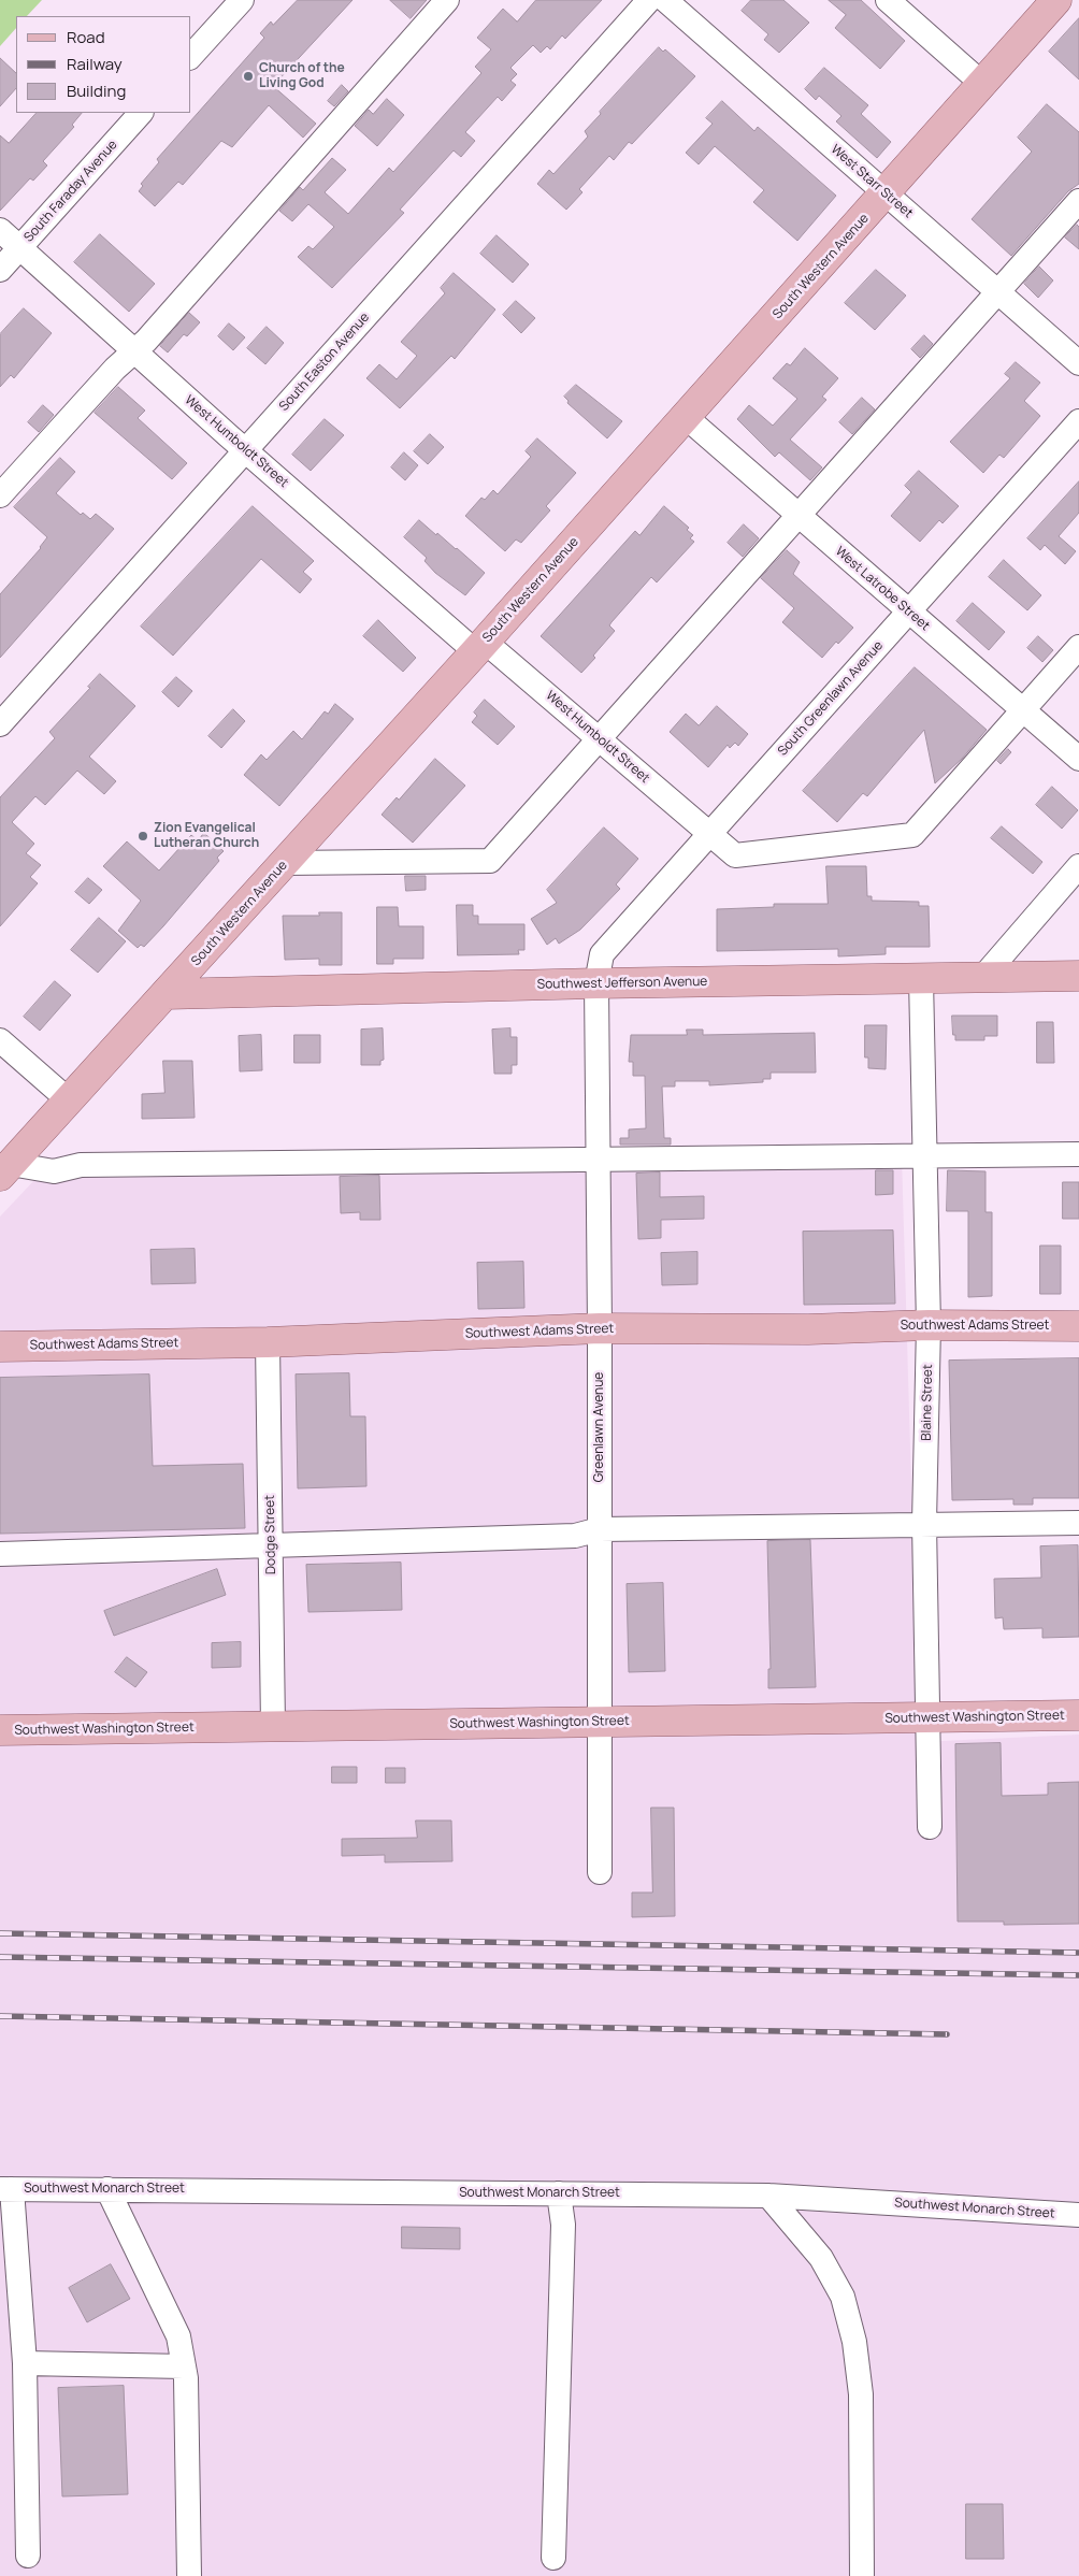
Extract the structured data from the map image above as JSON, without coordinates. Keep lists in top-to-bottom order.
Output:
{
  "streets": {
    "main road": [
      "South Western Avenue",
      "Southwest Jefferson Avenue",
      "Southwest Adams Street",
      "Southwest Washington Street"
    ],
    "street": [
      "West Starr Street",
      "South Faraday Avenue",
      "South Easton Avenue",
      "West Humboldt Street",
      "West Latrobe Street",
      "South Greenlawn Avenue",
      "Blaine Street",
      "Greenlawn Avenue",
      "Dodge Street",
      "Southwest Monarch Street"
    ]
  },
  "crossings": [
    ["West Starr Street", "South Western Avenue"],
    ["South Faraday Avenue", "West Humboldt Street"],
    ["South Western Avenue", "West Humboldt Street"],
    ["South Western Avenue", "West Latrobe Street"],
    ["South Western Avenue", "Southwest Jefferson Avenue"],
    ["South Easton Avenue", "West Humboldt Street"],
    ["West Humboldt Street", "West Latrobe Street"],
    ["West Humboldt Street", "South Greenlawn Avenue"],
    ["West Latrobe Street", "South Greenlawn Avenue"],
    ["South Greenlawn Avenue", "Southwest Jefferson Avenue"],
    ["South Greenlawn Avenue", "Greenlawn Avenue"],
    ["Southwest Jefferson Avenue", "Blaine Street"],
    ["Southwest Jefferson Avenue", "Greenlawn Avenue"],
    ["Southwest Adams Street", "Blaine Street"],
    ["Southwest Adams Street", "Greenlawn Avenue"],
    ["Southwest Adams Street", "Dodge Street"],
    ["Blaine Street", "Southwest Washington Street"],
    ["Greenlawn Avenue", "Southwest Washington Street"],
    ["Dodge Street", "Southwest Washington Street"]
  ],
  "places": ["Church of the Living God", "Zion Evangelical Lutheran Church"],
  "legend": ["Road", "Railway", "Building"]
}
